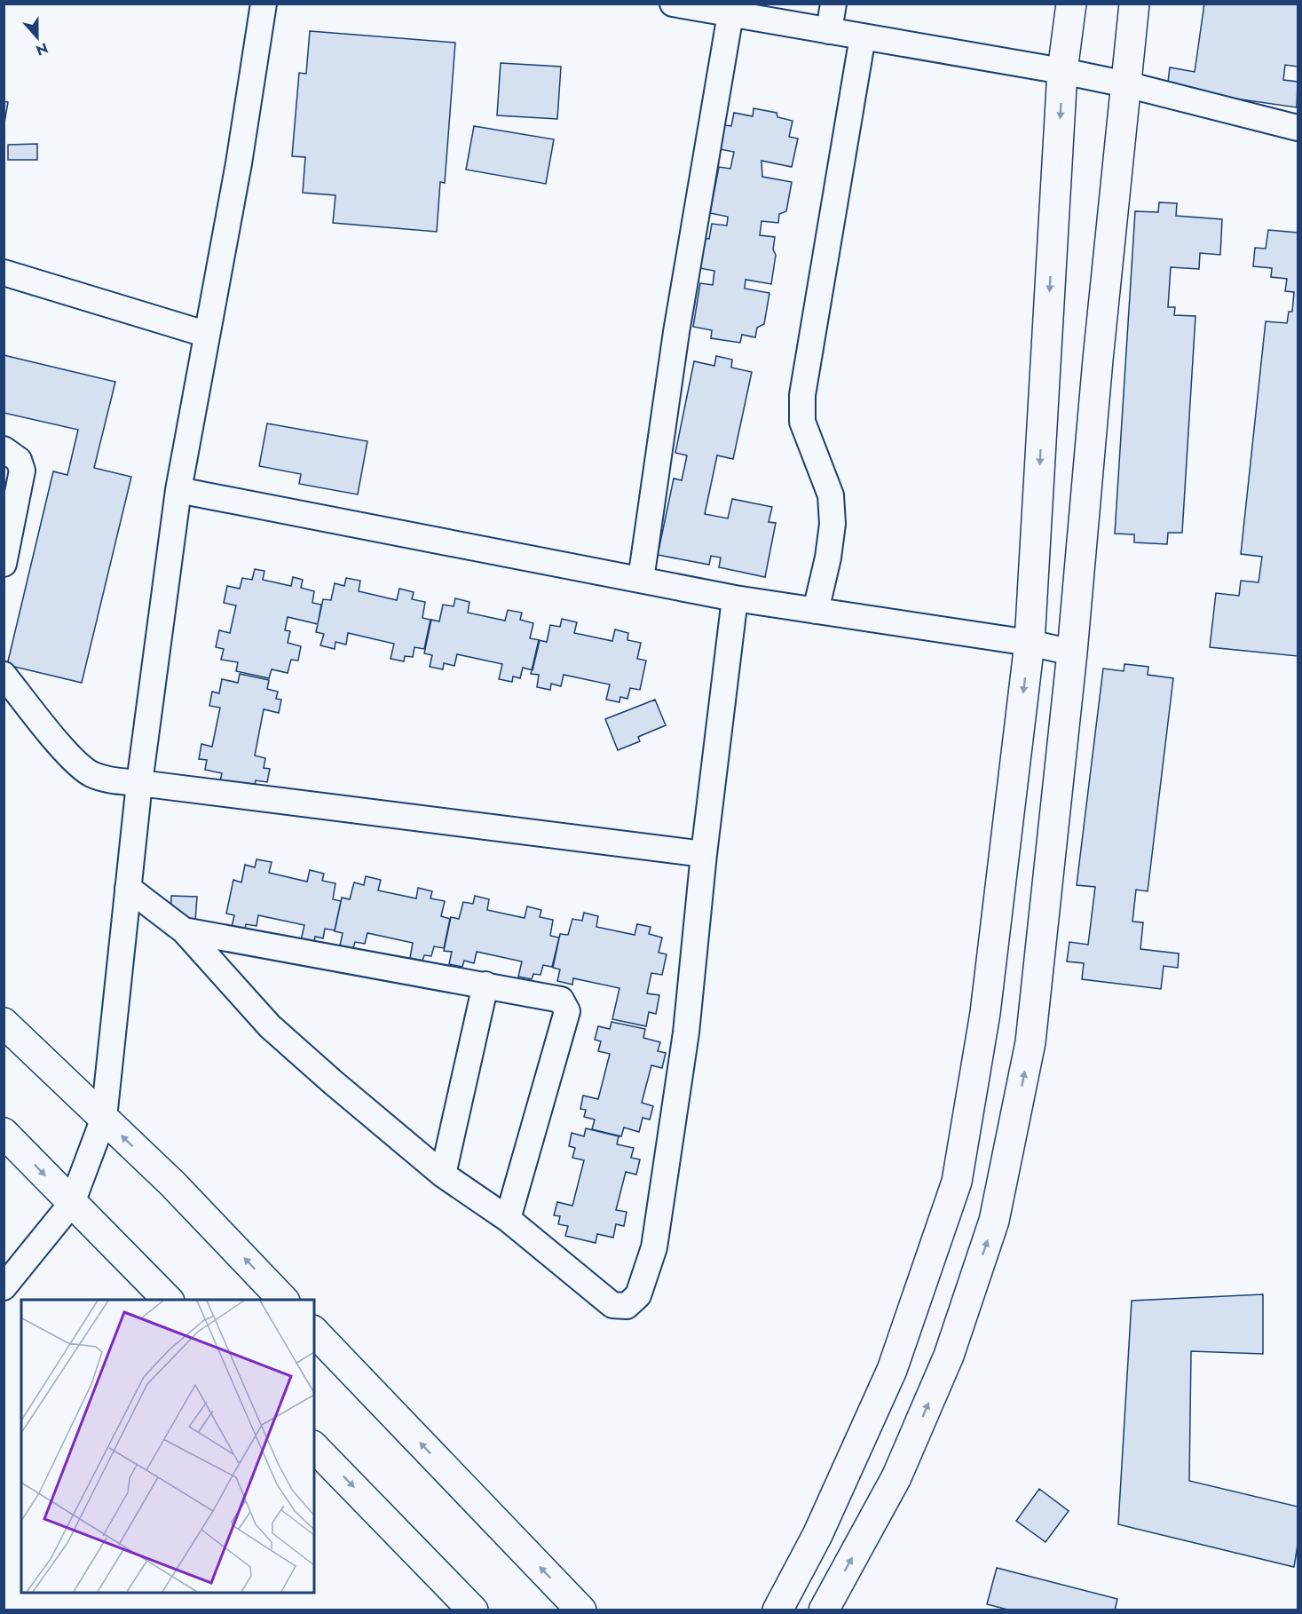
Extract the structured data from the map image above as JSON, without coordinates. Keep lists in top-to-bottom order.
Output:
{
  "north": "bottom"
}
